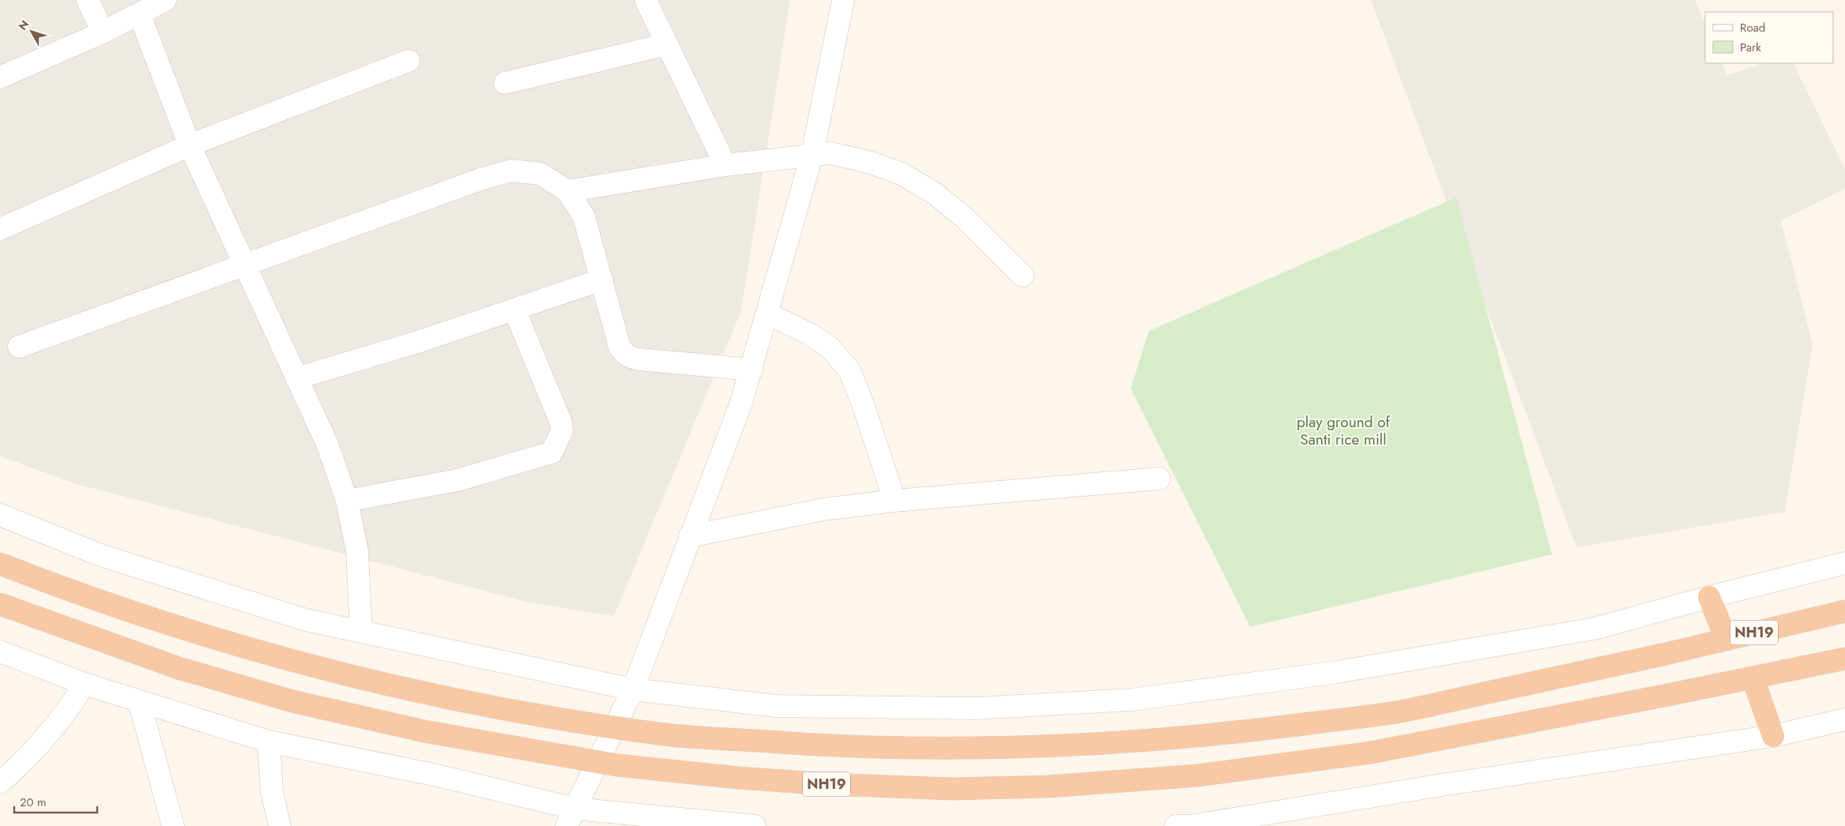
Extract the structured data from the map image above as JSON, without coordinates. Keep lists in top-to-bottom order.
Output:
{
  "streets": {
    "highway": ["NH19"]
  },
  "parks": ["play ground of Santi rice mill"],
  "legend": ["Road", "Park"],
  "scale_bar": "20 m",
  "north": "top left"
}
